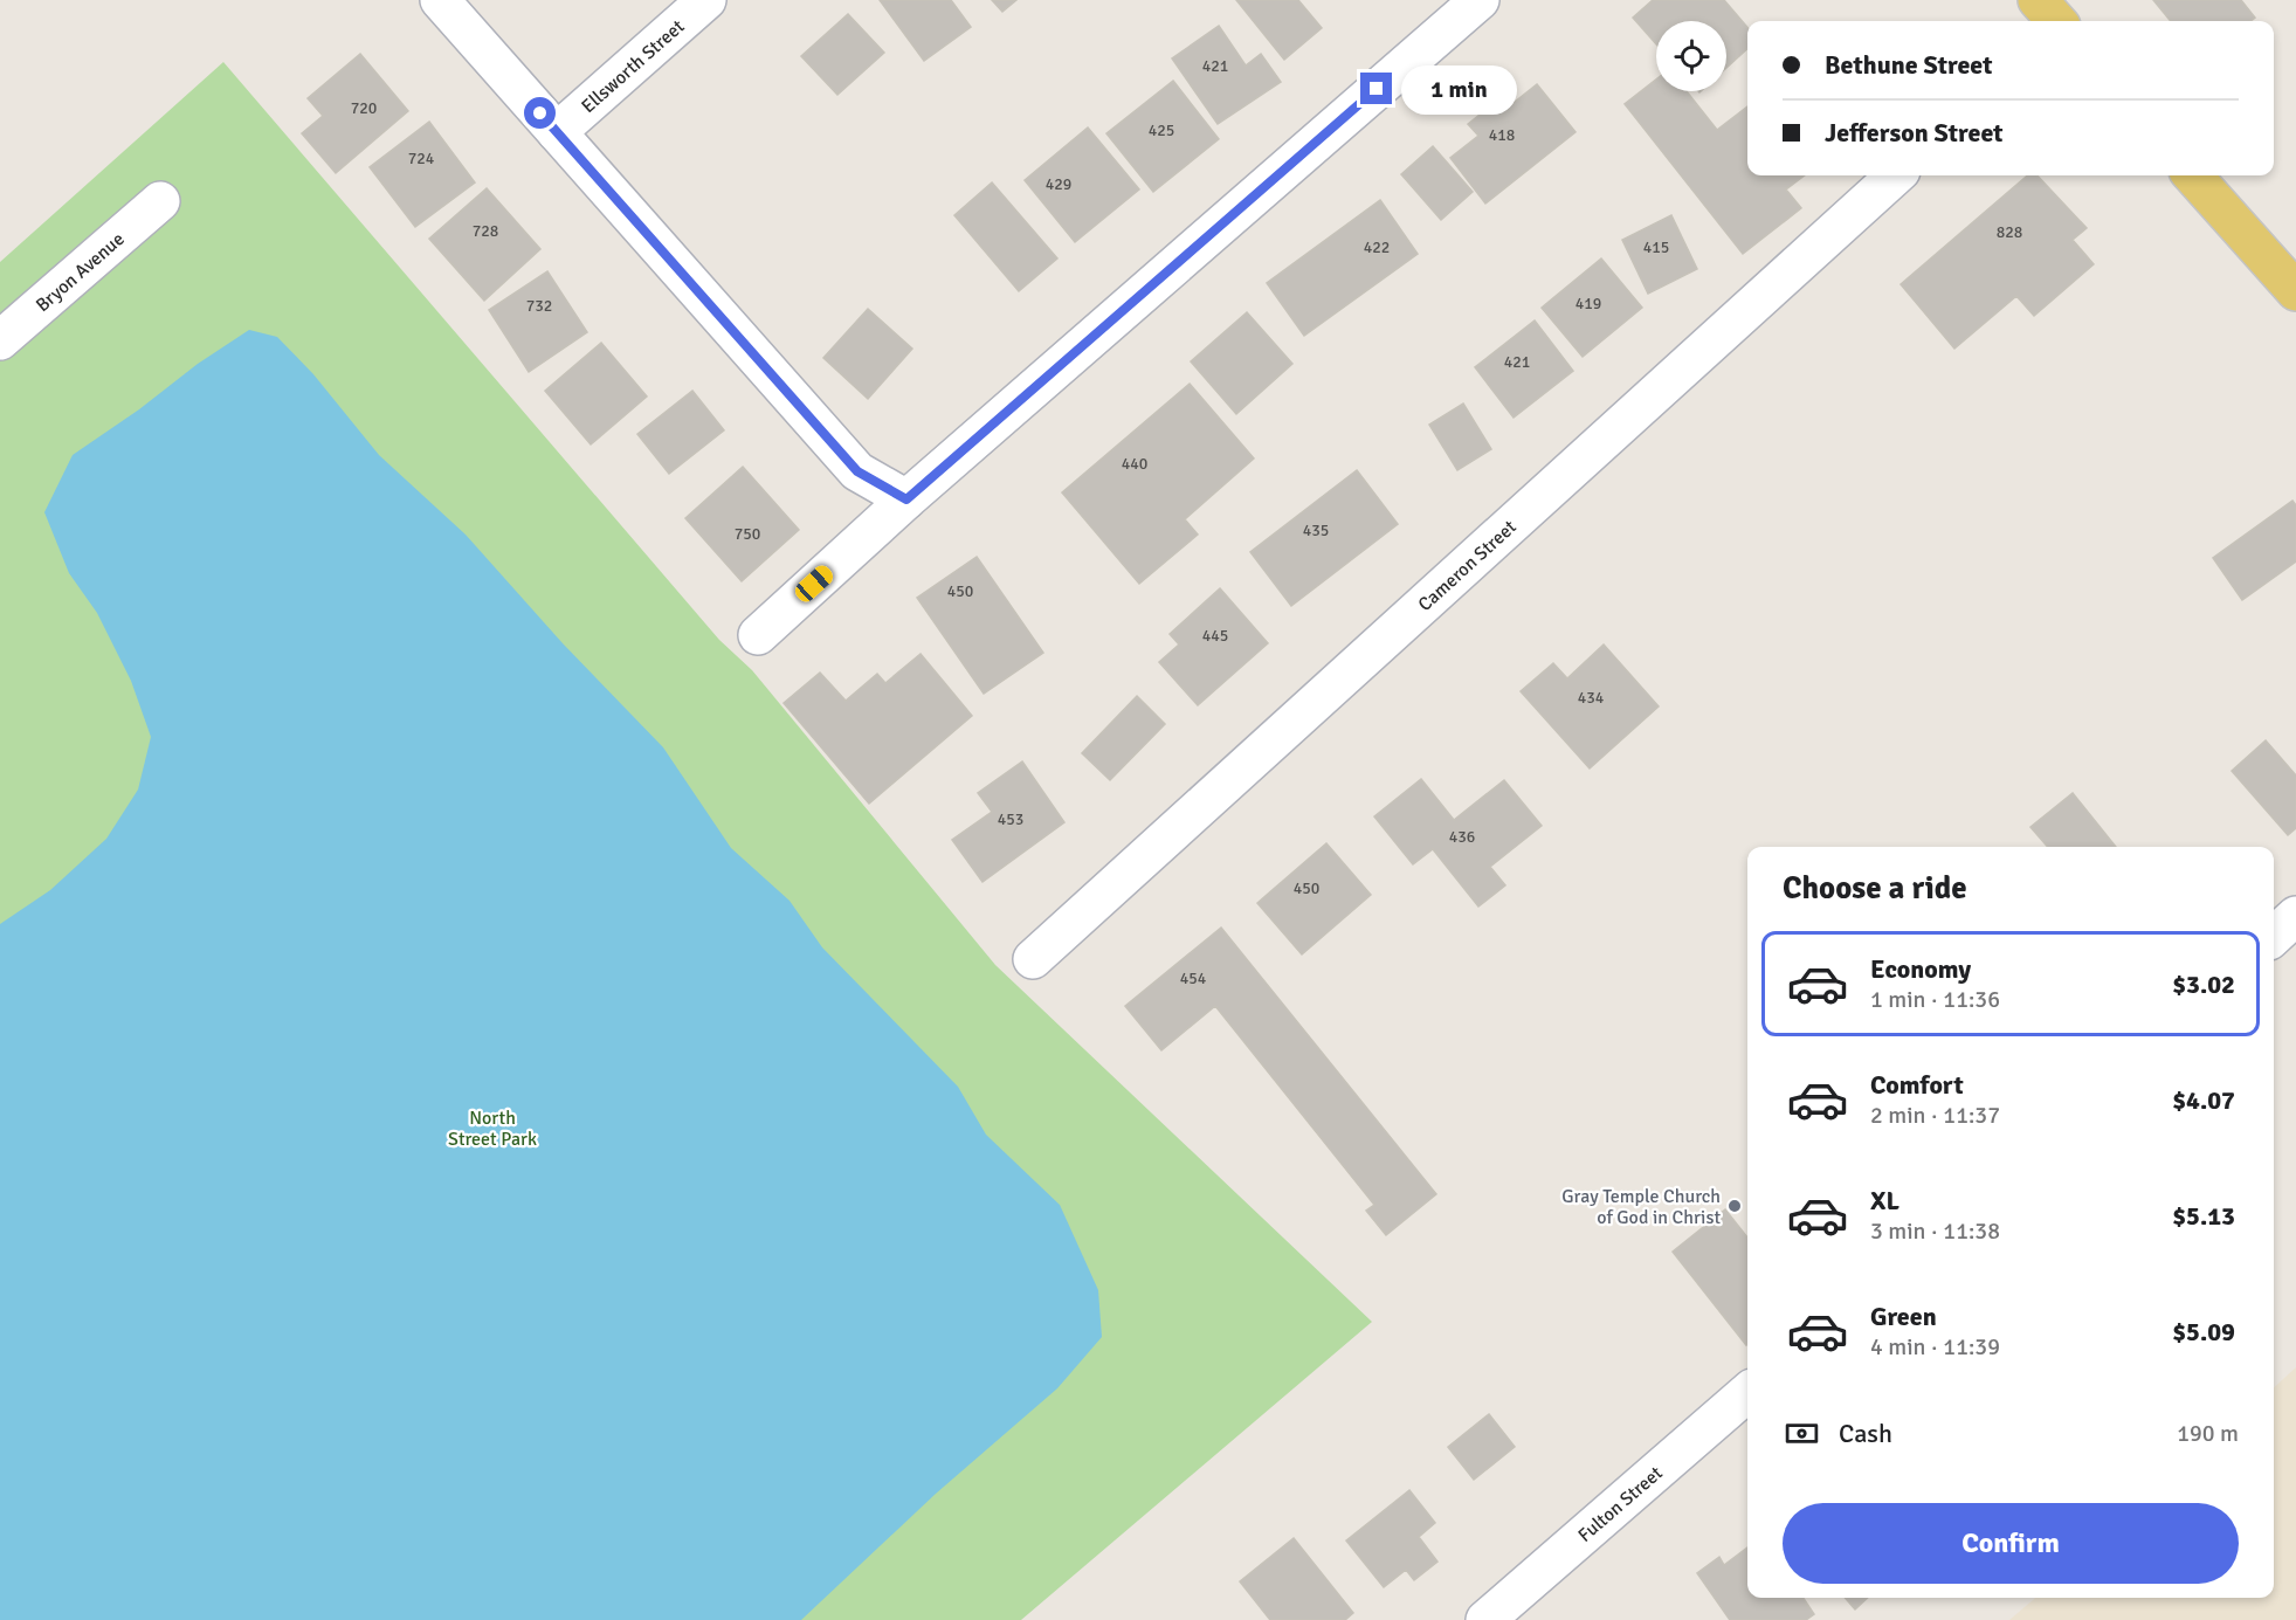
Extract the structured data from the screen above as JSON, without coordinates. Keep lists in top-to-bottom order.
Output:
{
  "streets": {
    "street": [
      "Ellsworth Street",
      "Bryon Avenue",
      "Cameron Street",
      "Fulton Street"
    ]
  },
  "parks": ["North Street Park"],
  "places": ["Gray Temple Church of God in Christ"],
  "house_numbers": [
    "421",
    "720",
    "425",
    "418",
    "724",
    "429",
    "728",
    "828",
    "422",
    "415",
    "419",
    "732",
    "421",
    "440",
    "435",
    "750",
    "450",
    "445",
    "434",
    "453",
    "436",
    "450",
    "454"
  ],
  "page": {
    "banner": ["Bethune Street", "Jefferson Street"],
    "bubble": "1 min",
    "heading": "Choose a ride",
    "list": [
      {
        "name": "Economy",
        "note": "1 min · 11:36",
        "value": "$3.02"
      },
      {
        "name": "Comfort",
        "note": "2 min · 11:37",
        "value": "$4.07"
      },
      {
        "name": "XL",
        "note": "3 min · 11:38",
        "value": "$5.13"
      },
      {
        "name": "Green",
        "note": "4 min · 11:39",
        "value": "$5.09"
      }
    ],
    "pay": ["Cash", "190 m"],
    "buttons": "Confirm"
  }
}
